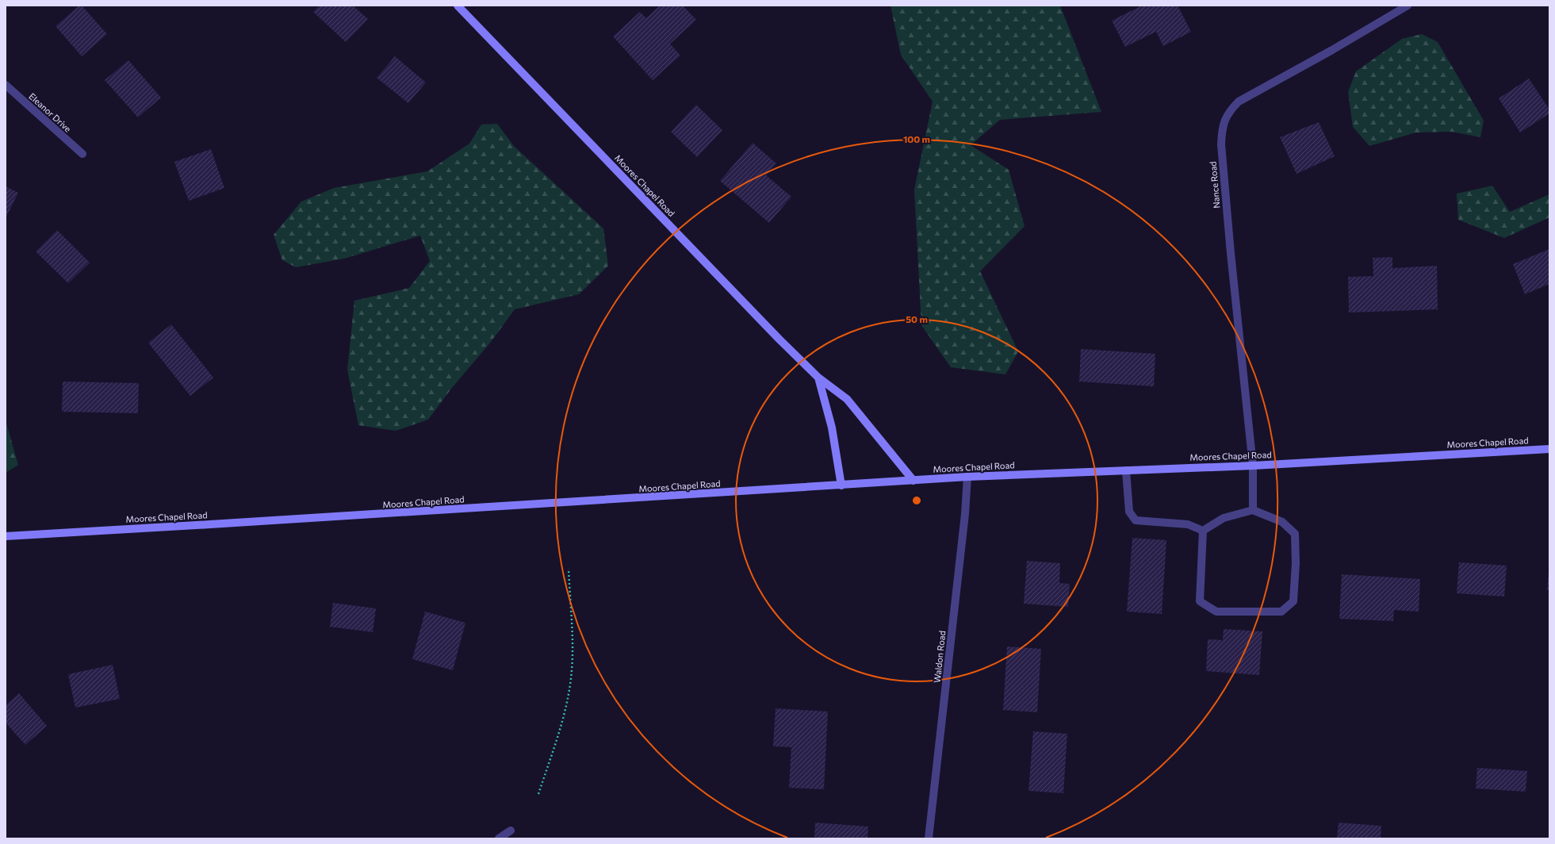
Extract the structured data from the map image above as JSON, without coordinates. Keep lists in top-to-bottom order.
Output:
{
  "streets": {
    "main road": ["Moores Chapel Road"],
    "street": ["Eleanor Drive", "Nance Road", "Waldon Road"]
  },
  "crossings": [
    ["Nance Road", "Moores Chapel Road"],
    ["Moores Chapel Road", "Waldon Road"]
  ],
  "rings": ["100 m", "50 m"]
}
